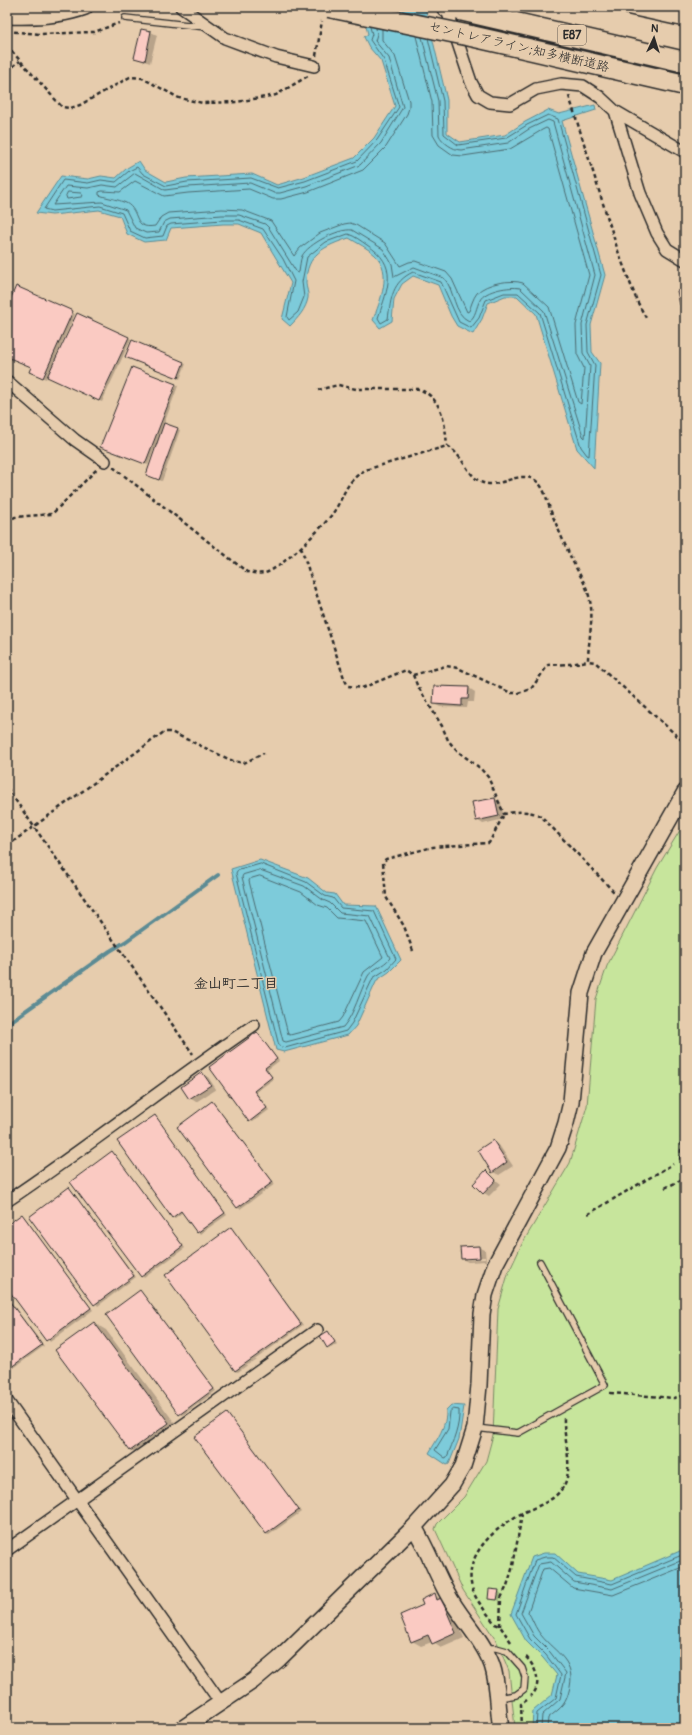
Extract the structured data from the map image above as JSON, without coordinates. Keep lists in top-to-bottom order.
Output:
{
  "streets": {
    "highway": ["E87", "セントレアライン;知多横断道路"]
  },
  "districts": ["金山町二丁目"],
  "north": "top"
}
